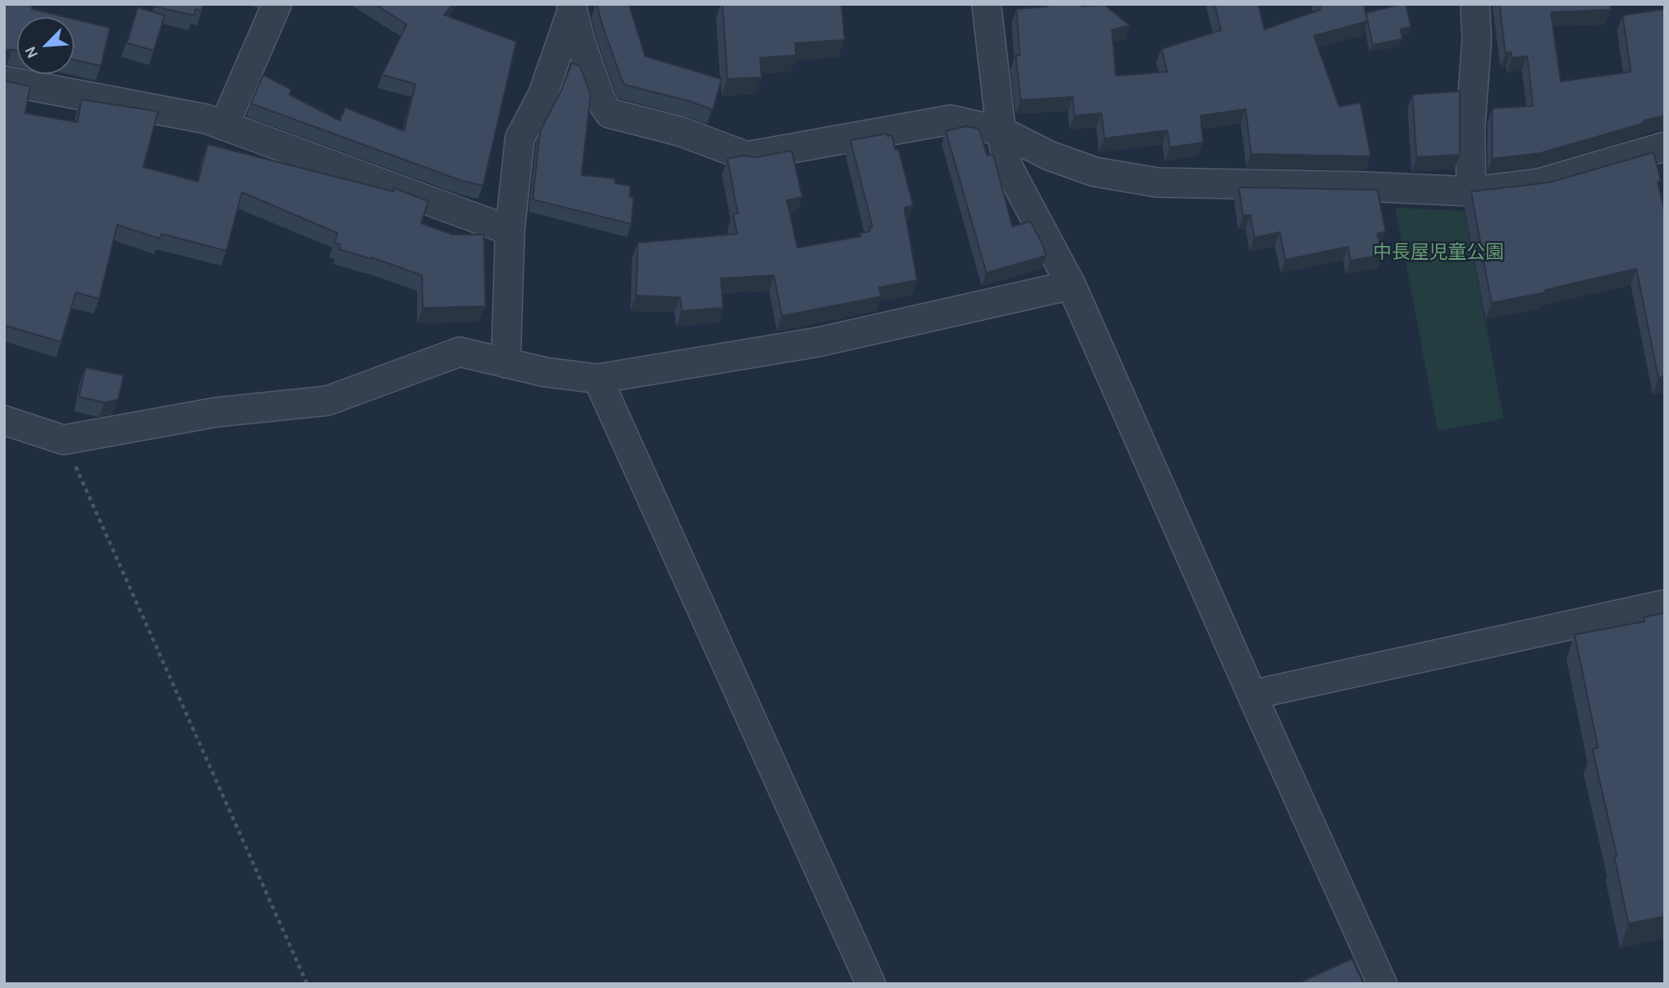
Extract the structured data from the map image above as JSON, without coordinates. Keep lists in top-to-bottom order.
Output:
{
  "parks": ["中長屋児童公園"],
  "north": "bottom left"
}
